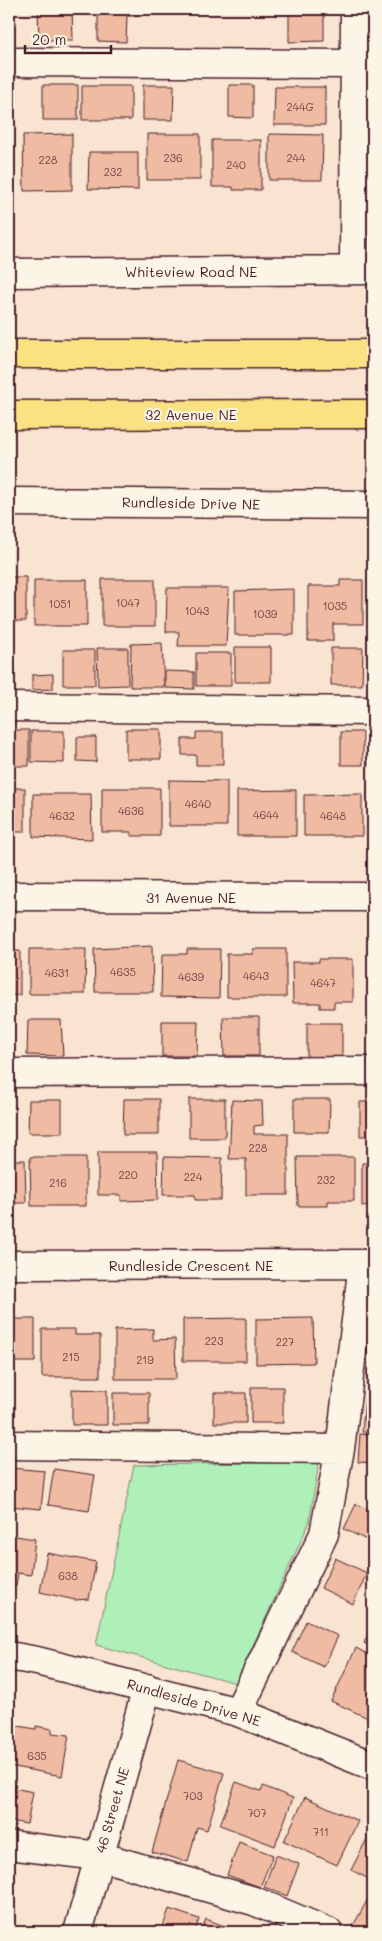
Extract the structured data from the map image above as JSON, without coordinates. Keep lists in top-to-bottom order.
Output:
{
  "streets": {
    "main road": ["32 Avenue NE"],
    "street": [
      "Whiteview Road NE",
      "Rundleside Drive NE",
      "31 Avenue NE",
      "Rundleside Crescent NE",
      "46 Street NE"
    ]
  },
  "crossings": [
    ["Rundleside Drive NE", "46 Street NE"]
  ],
  "house_numbers": [
    "244G",
    "236",
    "244",
    "228",
    "240",
    "232",
    "1047",
    "1051",
    "1035",
    "1043",
    "1039",
    "4640",
    "4636",
    "4644",
    "4632",
    "4648",
    "4635",
    "4631",
    "4643",
    "4639",
    "4647",
    "228",
    "220",
    "224",
    "232",
    "216",
    "223",
    "227",
    "215",
    "219",
    "638",
    "635",
    "703",
    "707",
    "711"
  ],
  "scale_bar": "20 m"
}
